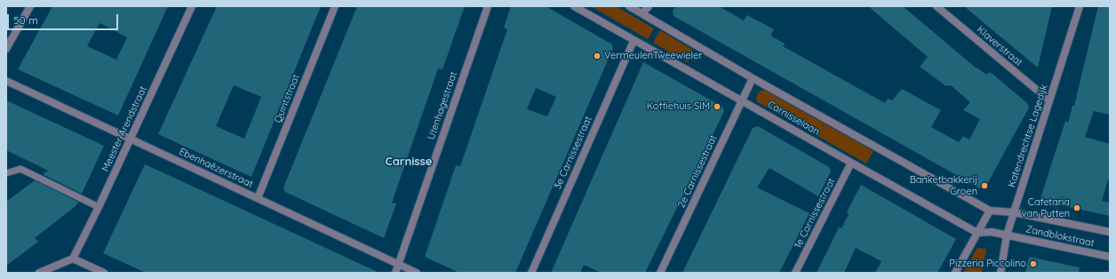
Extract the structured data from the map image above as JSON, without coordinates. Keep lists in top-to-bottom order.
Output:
{
  "streets": {
    "street": [
      "Klaverstraat",
      "Quintstraat",
      "Utenhagestraat",
      "Carnisselaan",
      "Meester Arendstraat",
      "Katendrechtse Lagedijk",
      "3e Carnissestraat",
      "Ebenhaëzerstraat",
      "2e Carnissestraat",
      "1e Carnissestraat",
      "Zandblokstraat"
    ]
  },
  "crossings": [
    ["Klaverstraat", "Katendrechtse Lagedijk"],
    ["Quintstraat", "Ebenhaëzerstraat"],
    ["Utenhagestraat", "Ebenhaëzerstraat"],
    ["Carnisselaan", "Katendrechtse Lagedijk"],
    ["Carnisselaan", "3e Carnissestraat"],
    ["Carnisselaan", "2e Carnissestraat"],
    ["Carnisselaan", "1e Carnissestraat"],
    ["Carnisselaan", "Zandblokstraat"],
    ["Meester Arendstraat", "Ebenhaëzerstraat"],
    ["Katendrechtse Lagedijk", "Zandblokstraat"]
  ],
  "districts": ["Carnisse"],
  "places": [
    "VermeulenTweewieler",
    "Koffiehuis SIM",
    "Banketbakkerij Groen",
    "Cafetaria van Putten",
    "Pizzeria Piccolino"
  ],
  "scale_bar": "50 m"
}
